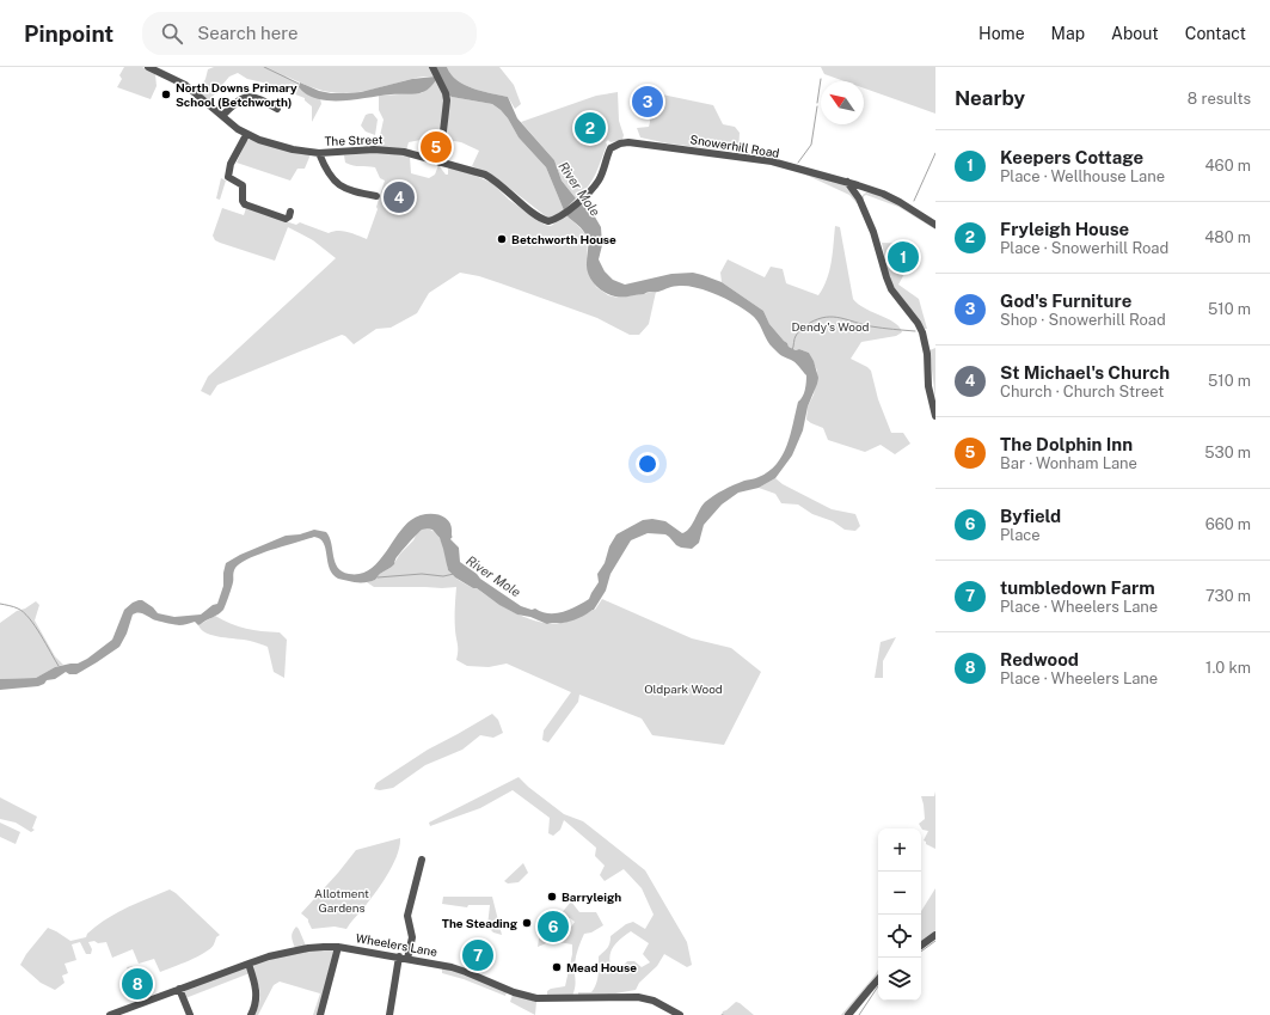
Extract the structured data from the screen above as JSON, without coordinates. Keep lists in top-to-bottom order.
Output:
{
  "streets": {
    "street": ["The Street", "Snowerhill Road", "Wheelers Lane"]
  },
  "crossings": [
    ["The Street", "Snowerhill Road"]
  ],
  "water": ["River Mole"],
  "parks": ["Dendy's Wood", "Oldpark Wood", "Allotment Gardens"],
  "places": [
    "North Downs Primary School (Betchworth)",
    "Betchworth House",
    "Barryleigh",
    "The Steading",
    "Mead House"
  ],
  "north": "top left",
  "page": {
    "header": "Pinpoint",
    "search": "Search here",
    "nav": [
      "Home",
      "Map",
      "About",
      "Contact"
    ],
    "heading": ["Nearby", "8 results"],
    "pins": [
      "3",
      "2",
      "5",
      "4",
      "1",
      "6",
      "7",
      "8"
    ],
    "list": [
      {
        "mark": "1",
        "name": "Keepers Cottage",
        "note": "Place · Wellhouse Lane",
        "value": "460 m"
      },
      {
        "mark": "2",
        "name": "Fryleigh House",
        "note": "Place · Snowerhill Road",
        "value": "480 m"
      },
      {
        "mark": "3",
        "name": "God's Furniture",
        "note": "Shop · Snowerhill Road",
        "value": "510 m"
      },
      {
        "mark": "4",
        "name": "St Michael's Church",
        "note": "Church · Church Street",
        "value": "510 m"
      },
      {
        "mark": "5",
        "name": "The Dolphin Inn",
        "note": "Bar · Wonham Lane",
        "value": "530 m"
      },
      {
        "mark": "6",
        "name": "Byfield",
        "note": "Place",
        "value": "660 m"
      },
      {
        "mark": "7",
        "name": "tumbledown Farm",
        "note": "Place · Wheelers Lane",
        "value": "730 m"
      },
      {
        "mark": "8",
        "name": "Redwood",
        "note": "Place · Wheelers Lane",
        "value": "1.0 km"
      }
    ],
    "map_buttons": ["+", "−"]
  }
}
